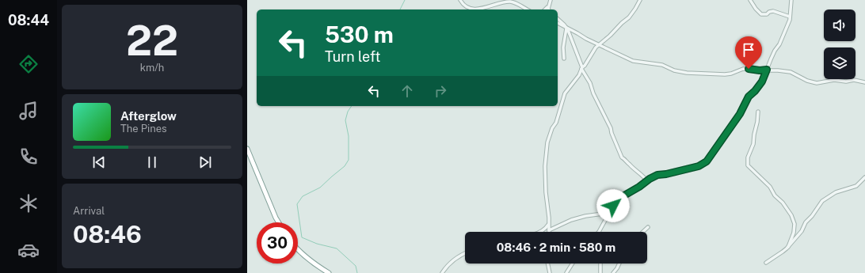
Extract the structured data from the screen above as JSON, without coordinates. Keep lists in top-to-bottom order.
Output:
{
  "page": {
    "tabs": "08:44",
    "tile": [
      ["22", "km/h"],
      ["Arrival", "08:46"]
    ],
    "turn": ["530 m", "Turn left"],
    "song": ["Afterglow", "The Pines"],
    "limit": "30",
    "trip": "08:46 · 2 min · 580 m"
  }
}
